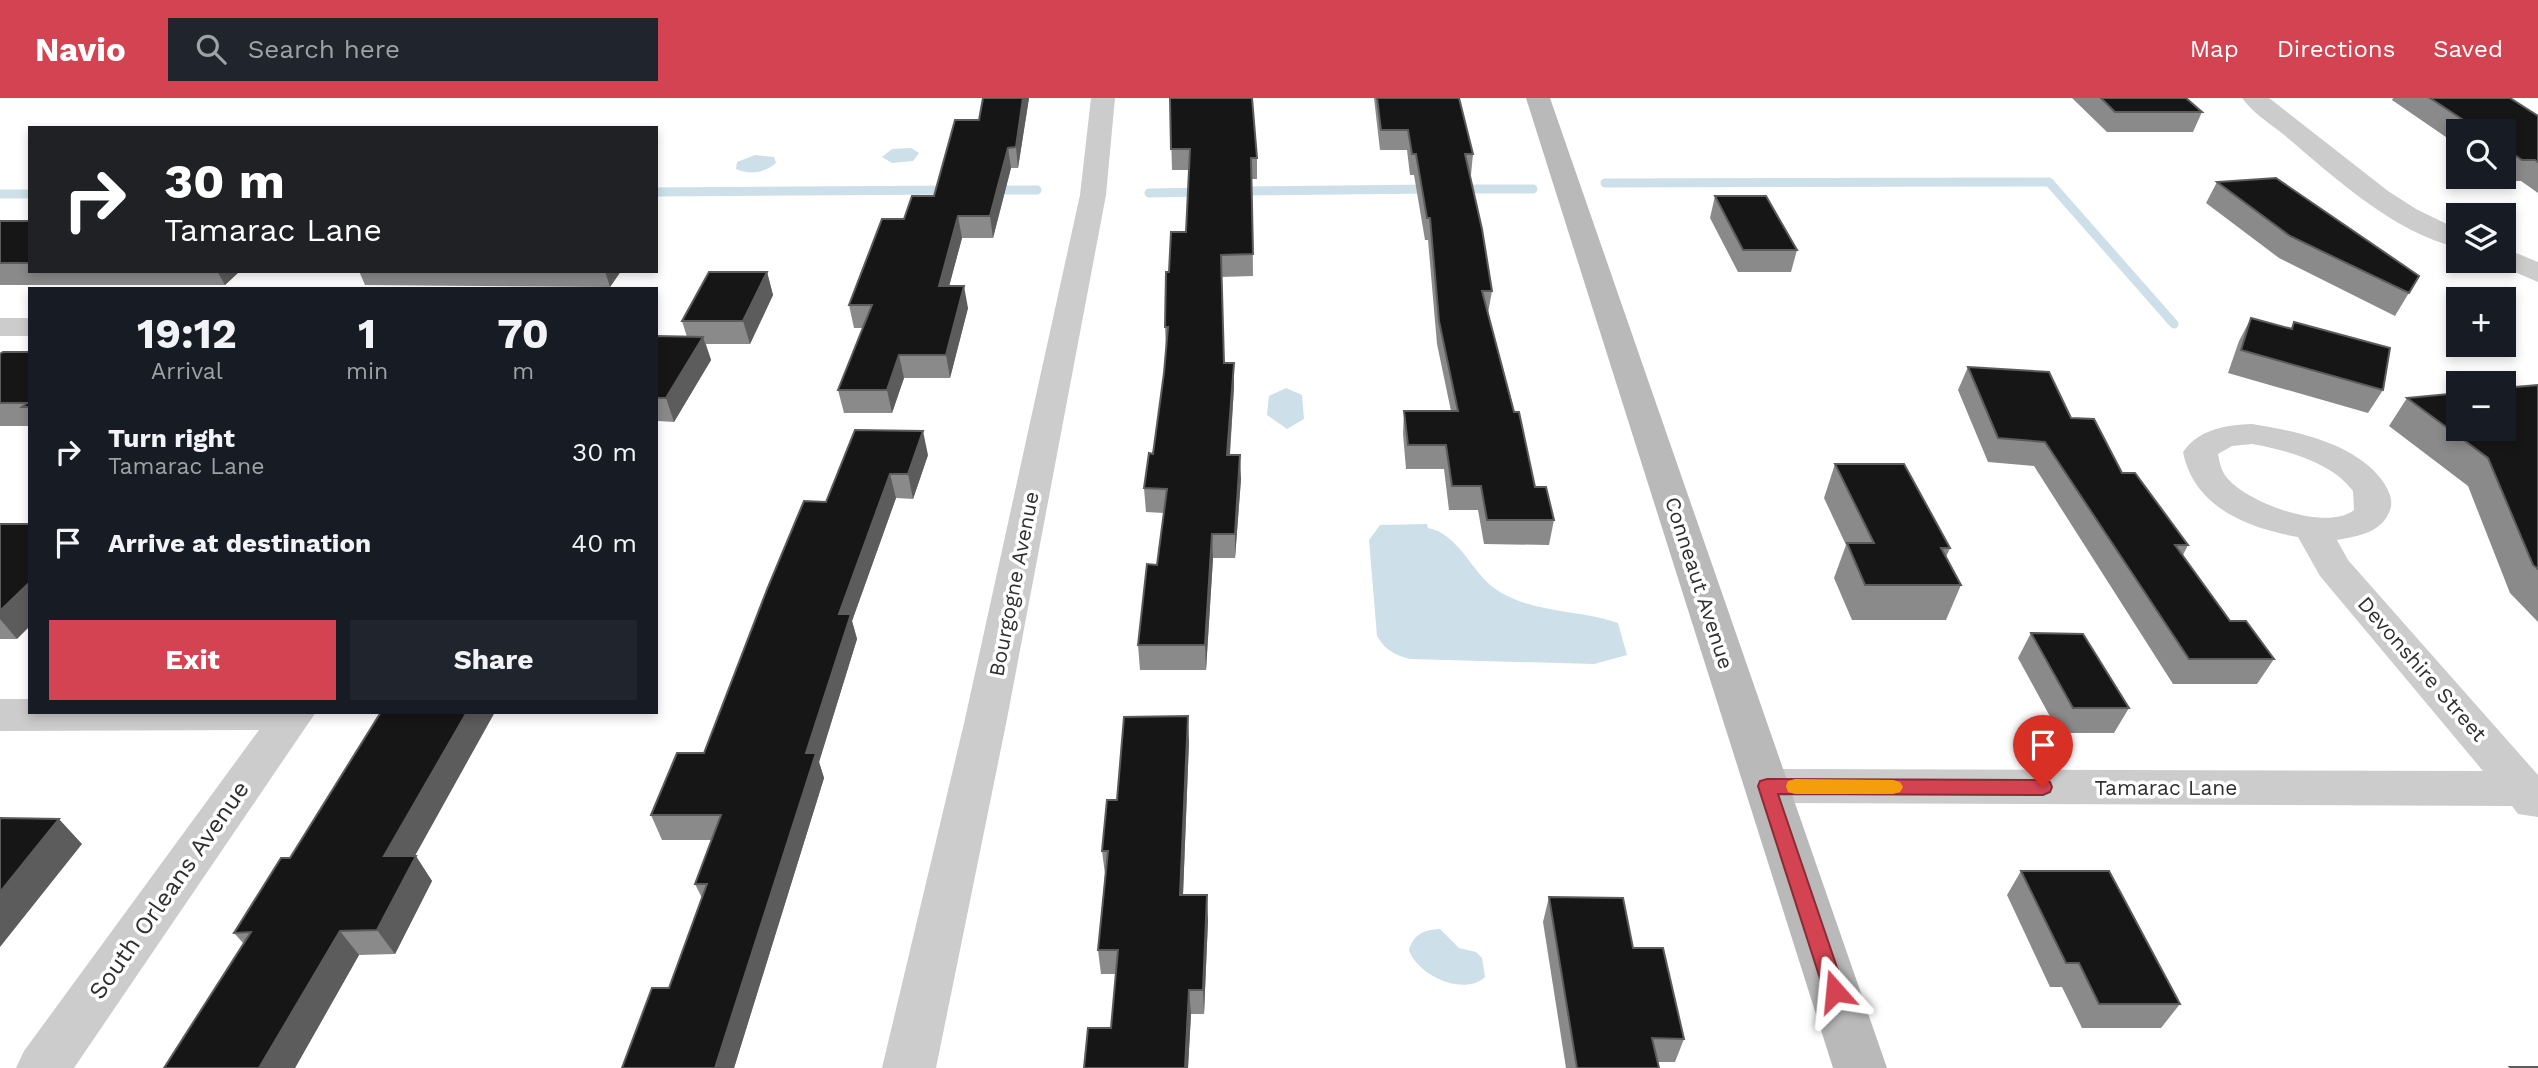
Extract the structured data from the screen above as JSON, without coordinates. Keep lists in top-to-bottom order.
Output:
{
  "streets": {
    "street": [
      "Conneaut Avenue",
      "Bourgogne Avenue",
      "Devonshire Street",
      "Tamarac Lane",
      "South Orleans Avenue"
    ]
  },
  "crossings": [
    ["Conneaut Avenue", "Tamarac Lane"],
    ["Devonshire Street", "Tamarac Lane"]
  ],
  "page": {
    "header": "Navio",
    "search": "Search here",
    "nav": ["Map", "Directions", "Saved"],
    "map_buttons": ["+", "−"],
    "turn": ["30 m", "Tamarac Lane"],
    "eta": [
      "19:12",
      "Arrival",
      "1",
      "min",
      "70",
      "m"
    ],
    "list": [
      {
        "name": "Turn right",
        "note": "Tamarac Lane",
        "value": "30 m"
      },
      {
        "name": "Arrive at destination",
        "value": "40 m"
      }
    ],
    "buttons": ["Exit", "Share"]
  }
}
